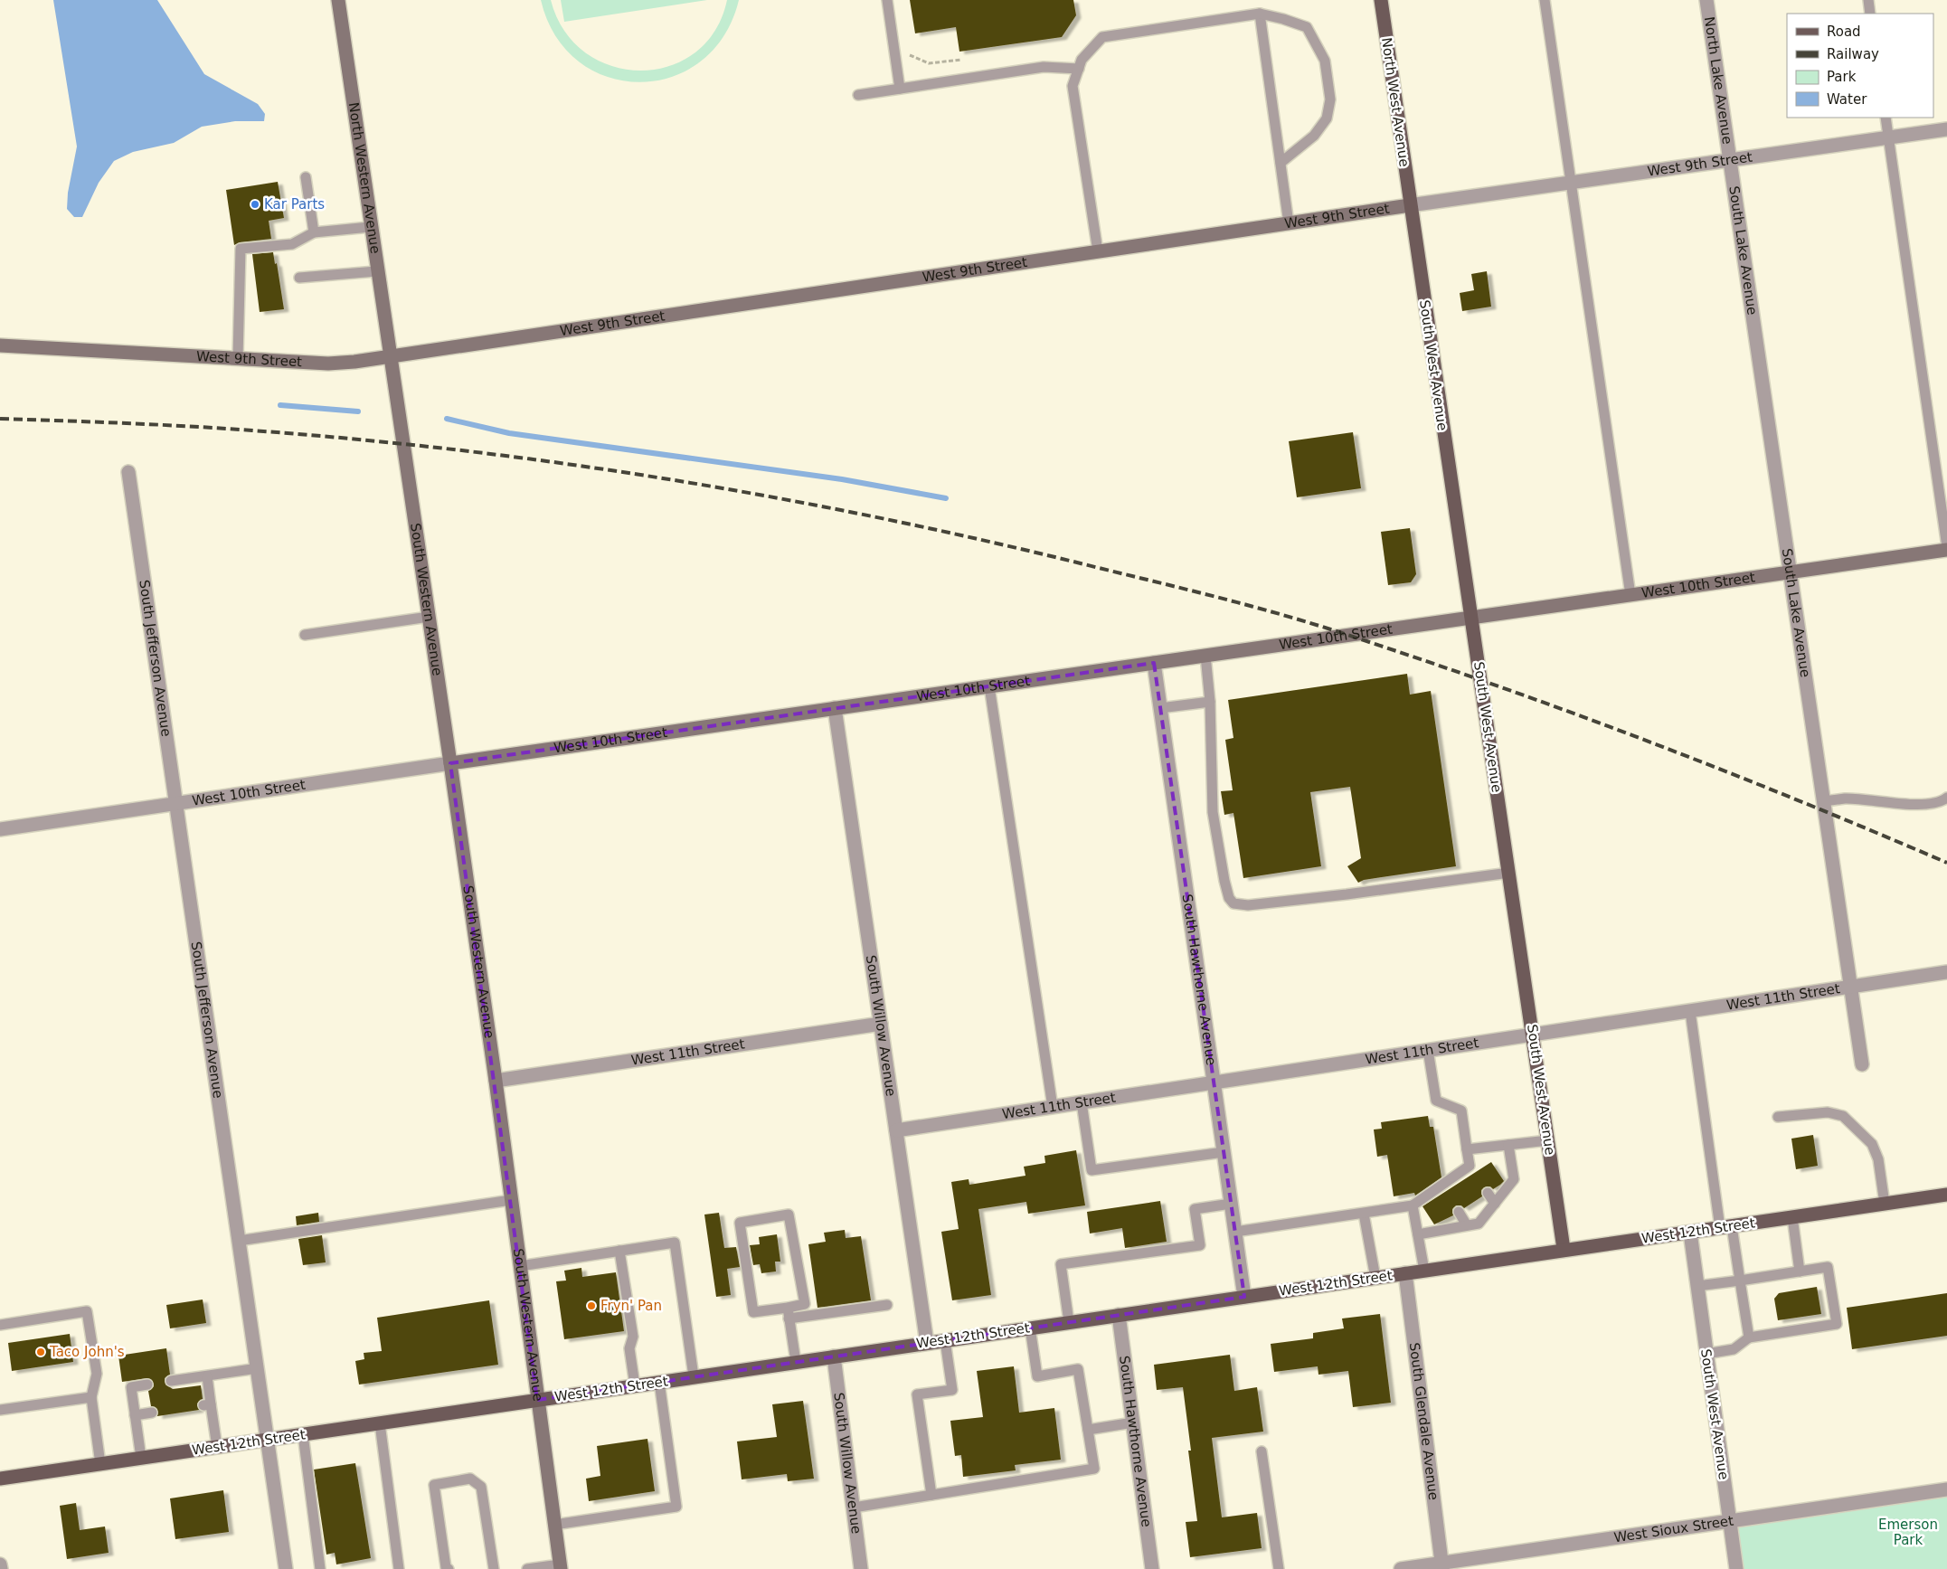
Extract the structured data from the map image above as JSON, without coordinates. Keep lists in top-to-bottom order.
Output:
{
  "streets": {
    "main road": ["North West Avenue", "South West Avenue", "West 12th Street"],
    "street": [
      "North Lake Avenue",
      "West 9th Street",
      "North Western Avenue",
      "South Lake Avenue",
      "West 10th Street",
      "South Western Avenue",
      "South Jefferson Avenue",
      "South Hawthorne Avenue",
      "West 11th Street",
      "South Willow Avenue",
      "South Glendale Avenue",
      "West Sioux Street"
    ]
  },
  "crossings": [
    ["North Lake Avenue", "West 9th Street"],
    ["North Lake Avenue", "South Lake Avenue"],
    ["North West Avenue", "West 9th Street"],
    ["North West Avenue", "South West Avenue"],
    ["West 9th Street", "North Western Avenue"],
    ["West 9th Street", "South Lake Avenue"],
    ["West 9th Street", "South West Avenue"],
    ["West 9th Street", "South Western Avenue"],
    ["North Western Avenue", "South Western Avenue"],
    ["South Lake Avenue", "West 10th Street"],
    ["South Lake Avenue", "West 11th Street"],
    ["South West Avenue", "West 10th Street"],
    ["South West Avenue", "West 11th Street"],
    ["South West Avenue", "West 12th Street"],
    ["South West Avenue", "West Sioux Street"],
    ["West 10th Street", "South Western Avenue"],
    ["West 10th Street", "South Jefferson Avenue"],
    ["West 10th Street", "South Hawthorne Avenue"],
    ["West 10th Street", "South Willow Avenue"],
    ["South Western Avenue", "West 11th Street"],
    ["South Western Avenue", "West 12th Street"],
    ["South Jefferson Avenue", "West 12th Street"],
    ["South Hawthorne Avenue", "West 11th Street"],
    ["South Hawthorne Avenue", "West 12th Street"],
    ["West 11th Street", "South Willow Avenue"],
    ["South Willow Avenue", "West 12th Street"],
    ["West 12th Street", "South Glendale Avenue"],
    ["South Glendale Avenue", "West Sioux Street"]
  ],
  "parks": ["Emerson Park"],
  "places": ["Kar Parts", "Fryn' Pan", "Taco John's"],
  "legend": [
    "Road",
    "Railway",
    "Park",
    "Water"
  ]
}
